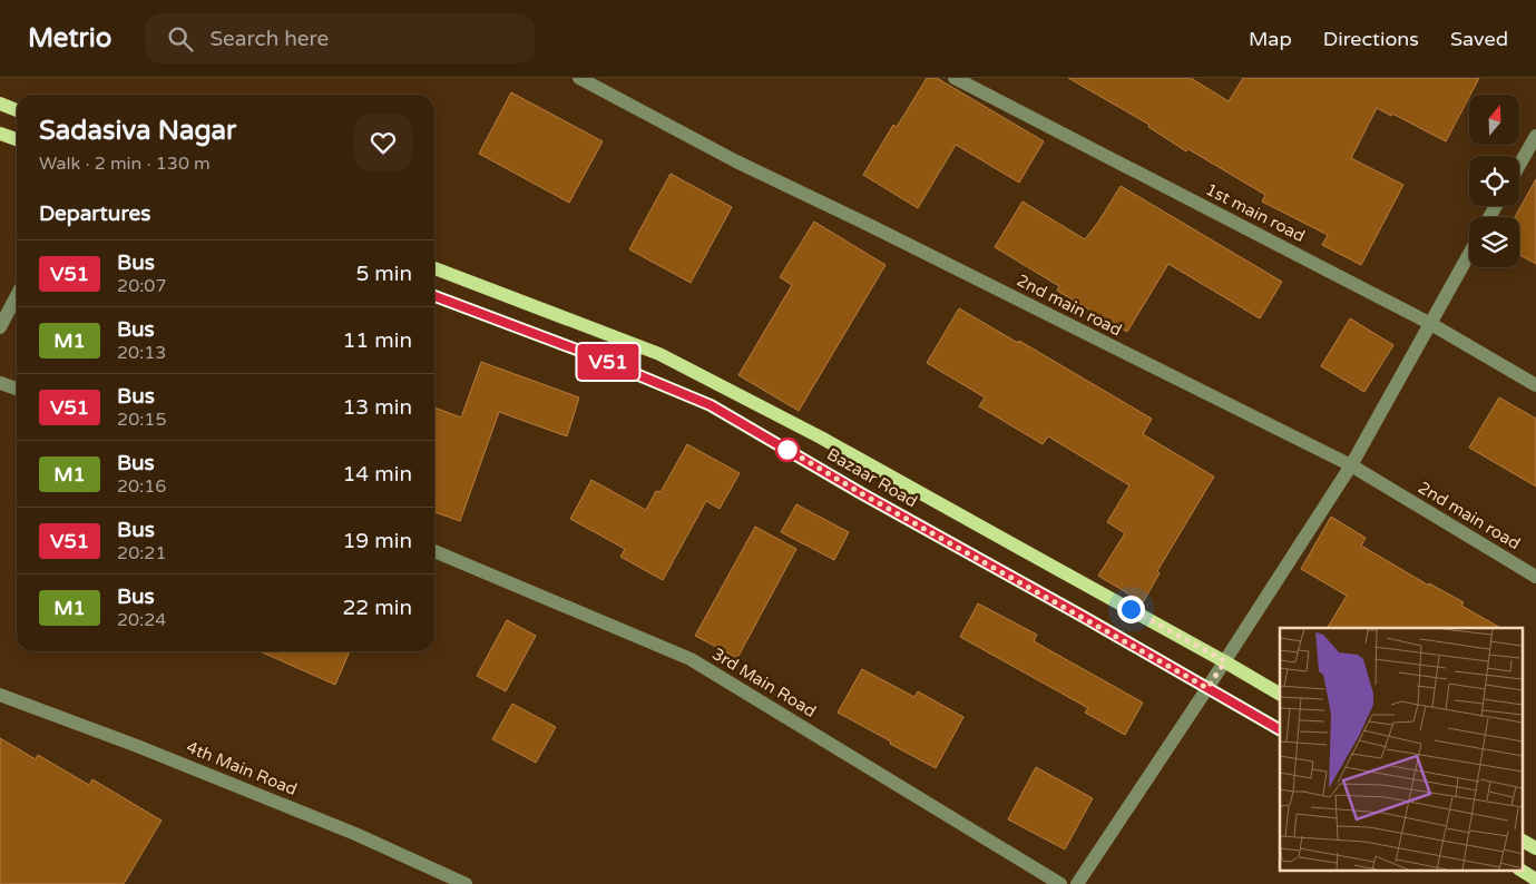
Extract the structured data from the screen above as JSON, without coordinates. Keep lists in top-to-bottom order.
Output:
{
  "streets": {
    "main road": ["Bazaar Road"],
    "street": [
      "1st main road",
      "2nd main road",
      "3rd Main Road",
      "4th Main Road"
    ]
  },
  "lines": ["bus line V51"],
  "north": "top",
  "page": {
    "header": "Metrio",
    "search": "Search here",
    "nav": ["Map", "Directions", "Saved"],
    "on_map": "V51",
    "heading": [
      ["Sadasiva Nagar", "Walk · 2 min · 130 m"],
      "Departures"
    ],
    "list": [
      {
        "mark": "V51",
        "name": "Bus",
        "note": "20:07",
        "value": "5 min"
      },
      {
        "mark": "M1",
        "name": "Bus",
        "note": "20:13",
        "value": "11 min"
      },
      {
        "mark": "V51",
        "name": "Bus",
        "note": "20:15",
        "value": "13 min"
      },
      {
        "mark": "M1",
        "name": "Bus",
        "note": "20:16",
        "value": "14 min"
      },
      {
        "mark": "V51",
        "name": "Bus",
        "note": "20:21",
        "value": "19 min"
      },
      {
        "mark": "M1",
        "name": "Bus",
        "note": "20:24",
        "value": "22 min"
      }
    ]
  }
}
